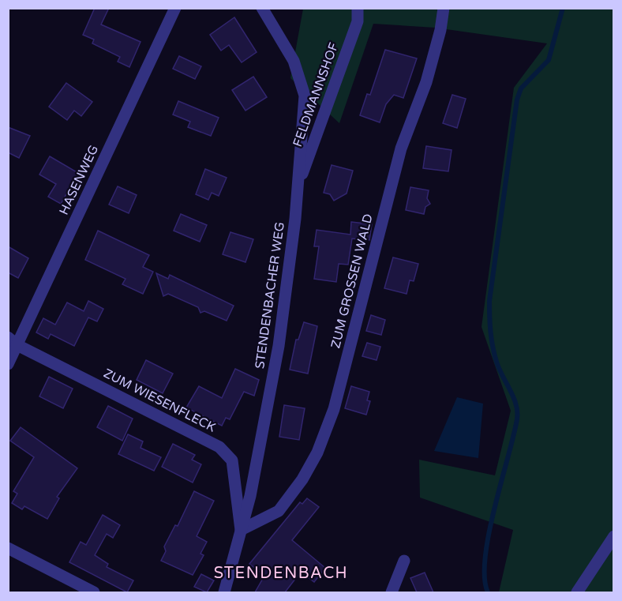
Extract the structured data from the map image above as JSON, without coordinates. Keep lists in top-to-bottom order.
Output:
{
  "streets": {
    "street": [
      "FELDMANNSHOF",
      "HASENWEG",
      "ZUM GROSSEN WALD",
      "STENDENBACHER WEG",
      "ZUM WIESENFLECK"
    ]
  },
  "crossings": [
    ["FELDMANNSHOF", "STENDENBACHER WEG"],
    ["HASENWEG", "ZUM WIESENFLECK"],
    ["ZUM GROSSEN WALD", "STENDENBACHER WEG"],
    ["ZUM GROSSEN WALD", "ZUM WIESENFLECK"],
    ["STENDENBACHER WEG", "ZUM WIESENFLECK"]
  ],
  "districts": ["STENDENBACH"]
}
